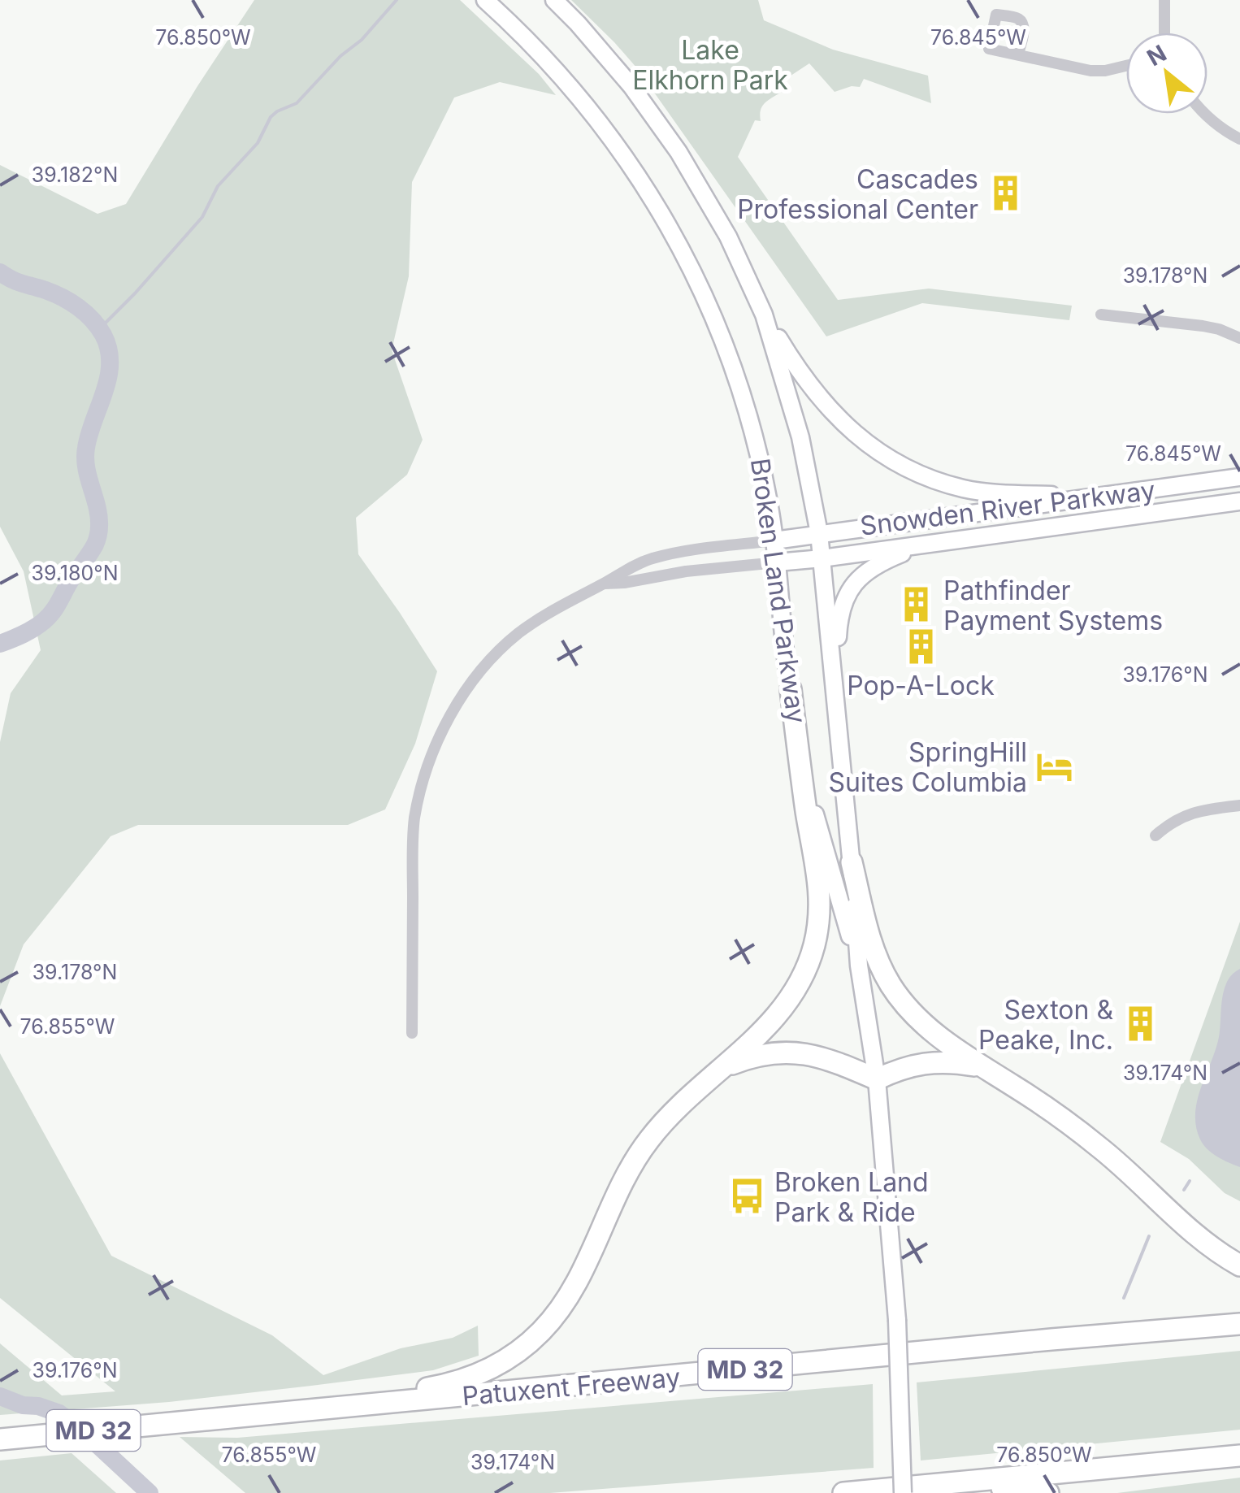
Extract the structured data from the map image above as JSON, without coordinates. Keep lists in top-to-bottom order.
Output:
{
  "streets": {
    "highway": ["MD 32", "Patuxent Freeway"],
    "main road": ["Snowden River Parkway", "Broken Land Parkway"]
  },
  "crossings": [
    ["Snowden River Parkway", "Broken Land Parkway"]
  ],
  "parks": ["Lake Elkhorn Park"],
  "places": {
    "building": [
      "Cascades Professional Center",
      "Pathfinder Payment Systems",
      "Pop-A-Lock",
      "Sexton & Peake, Inc."
    ],
    "hotel": ["SpringHill Suites Columbia"],
    "bus stop": ["Broken Land Park & Ride"]
  },
  "north": "top left",
  "coordinates": [
    "76.845°W",
    "76.850°W",
    "39.182°N",
    "39.178°N",
    "39.180°N",
    "39.176°N",
    "76.855°W",
    "39.174°N"
  ]
}
